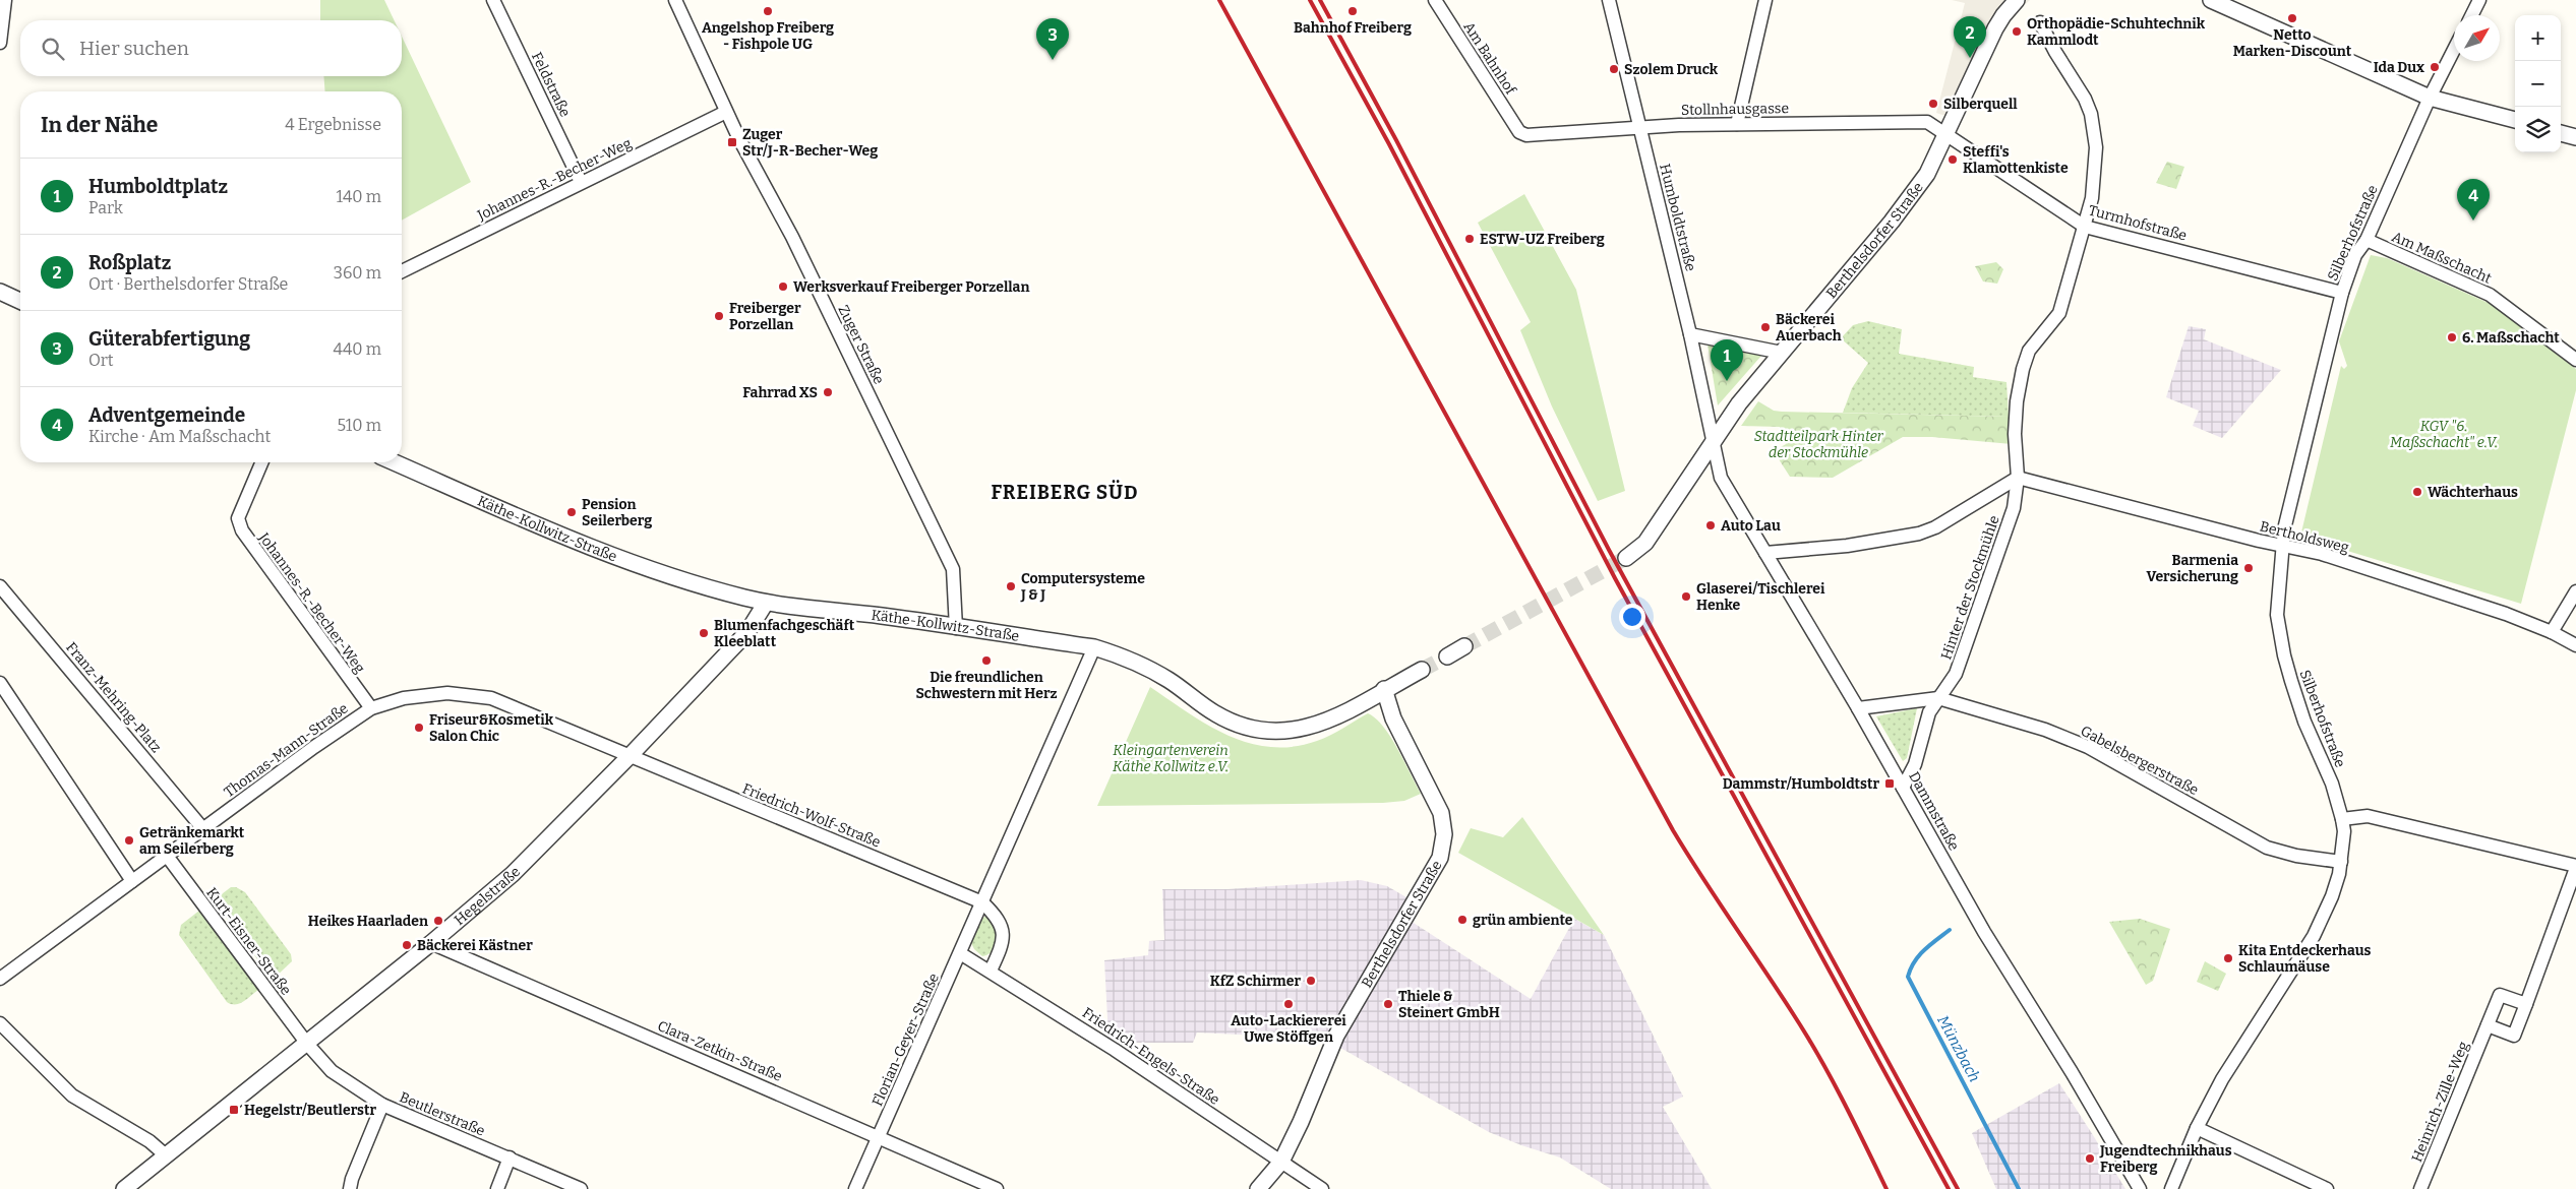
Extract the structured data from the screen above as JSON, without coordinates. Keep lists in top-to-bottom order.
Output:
{
  "streets": {
    "street": [
      "Am Bahnhof",
      "Feldstraße",
      "Stollnhausgasse",
      "Johannes-R.-Becher-Weg",
      "Humboldtstraße",
      "Turmhofstraße",
      "Silberhofstraße",
      "Berthelsdorfer Straße",
      "Am Maßschacht",
      "Zuger Straße",
      "Käthe-Kollwitz-Straße",
      "Bertholdsweg",
      "Hinter der Stockmühle",
      "Franz-Mehring-Platz",
      "Thomas-Mann-Straße",
      "Gabelsbergerstraße",
      "Dammstraße",
      "Friedrich-Wolf-Straße",
      "Hegelstraße",
      "Kurt-Eisner-Straße",
      "Florian-Geyer-Straße",
      "Clara-Zetkin-Straße",
      "Friedrich-Engels-Straße",
      "Heinrich-Zille-Weg",
      "Beutlerstraße"
    ]
  },
  "crossings": [
    ["Am Bahnhof", "Stollnhausgasse"],
    ["Feldstraße", "Johannes-R.-Becher-Weg"],
    ["Stollnhausgasse", "Humboldtstraße"],
    ["Stollnhausgasse", "Turmhofstraße"],
    ["Stollnhausgasse", "Berthelsdorfer Straße"],
    ["Johannes-R.-Becher-Weg", "Zuger Straße"],
    ["Johannes-R.-Becher-Weg", "Thomas-Mann-Straße"],
    ["Humboldtstraße", "Berthelsdorfer Straße"],
    ["Humboldtstraße", "Dammstraße"],
    ["Turmhofstraße", "Silberhofstraße"],
    ["Turmhofstraße", "Berthelsdorfer Straße"],
    ["Turmhofstraße", "Hinter der Stockmühle"],
    ["Silberhofstraße", "Am Maßschacht"],
    ["Silberhofstraße", "Bertholdsweg"],
    ["Silberhofstraße", "Gabelsbergerstraße"],
    ["Berthelsdorfer Straße", "Käthe-Kollwitz-Straße"],
    ["Berthelsdorfer Straße", "Dammstraße"],
    ["Berthelsdorfer Straße", "Friedrich-Engels-Straße"],
    ["Zuger Straße", "Käthe-Kollwitz-Straße"],
    ["Käthe-Kollwitz-Straße", "Hegelstraße"],
    ["Käthe-Kollwitz-Straße", "Florian-Geyer-Straße"],
    ["Bertholdsweg", "Hinter der Stockmühle"],
    ["Hinter der Stockmühle", "Gabelsbergerstraße"],
    ["Hinter der Stockmühle", "Dammstraße"],
    ["Franz-Mehring-Platz", "Thomas-Mann-Straße"],
    ["Thomas-Mann-Straße", "Friedrich-Wolf-Straße"],
    ["Thomas-Mann-Straße", "Hegelstraße"],
    ["Thomas-Mann-Straße", "Kurt-Eisner-Straße"],
    ["Gabelsbergerstraße", "Dammstraße"],
    ["Friedrich-Wolf-Straße", "Hegelstraße"],
    ["Friedrich-Wolf-Straße", "Florian-Geyer-Straße"],
    ["Hegelstraße", "Kurt-Eisner-Straße"],
    ["Hegelstraße", "Clara-Zetkin-Straße"],
    ["Hegelstraße", "Beutlerstraße"],
    ["Kurt-Eisner-Straße", "Beutlerstraße"],
    ["Florian-Geyer-Straße", "Clara-Zetkin-Straße"],
    ["Florian-Geyer-Straße", "Friedrich-Engels-Straße"]
  ],
  "districts": ["FREIBERG SÜD"],
  "water": ["Münzbach"],
  "parks": ["KGV \"6. Maßschacht\" e.V.", "Stadtteilpark Hinter der Stockmühle", "Kleingartenverein Käthe Kollwitz e.V."],
  "places": {
    "other": [
      "Angelshop Freiberg - Fishpole UG",
      "Bahnhof Freiberg",
      "Netto Marken-Discount",
      "Orthopädie-Schuhtechnik Kammlodt",
      "Ida Dux",
      "Szolem Druck",
      "Silberquell",
      "Steffi's Klamottenkiste",
      "ESTW-UZ Freiberg",
      "Werksverkauf Freiberger Porzellan",
      "Freiberger Porzellan",
      "Bäckerei Auerbach",
      "6. Maßschacht",
      "Fahrrad XS",
      "Wächterhaus",
      "Pension Seilerberg",
      "Auto Lau",
      "Barmenia Versicherung",
      "Computersysteme J & J",
      "Glaserei/Tischlerei Henke",
      "Blumenfachgeschäft Kleeblatt",
      "Die freundlichen Schwestern mit Herz",
      "Friseur&Kosmetik Salon Chic",
      "Getränkemarkt am Seilerberg",
      "grün ambiente",
      "Heikes Haarladen",
      "Bäckerei Kästner",
      "Kita Entdeckerhaus Schlaumäuse",
      "KfZ Schirmer",
      "Auto-Lackiererei Uwe Stöffgen",
      "Thiele & Steinert GmbH",
      "Jugendtechnikhaus Freiberg"
    ],
    "transit": ["Zuger Str/J-R-Becher-Weg", "Dammstr/Humboldtstr", "Hegelstr/Beutlerstr"]
  },
  "north": "top right",
  "page": {
    "map_buttons": ["+", "−"],
    "pins": [
      "2",
      "3",
      "4",
      "1"
    ],
    "search": "Hier suchen",
    "heading": ["In der Nähe", "4 Ergebnisse"],
    "list": [
      {
        "mark": "1",
        "name": "Humboldtplatz",
        "note": "Park",
        "value": "140 m"
      },
      {
        "mark": "2",
        "name": "Roßplatz",
        "note": "Ort · Berthelsdorfer Straße",
        "value": "360 m"
      },
      {
        "mark": "3",
        "name": "Güterabfertigung",
        "note": "Ort",
        "value": "440 m"
      },
      {
        "mark": "4",
        "name": "Adventgemeinde",
        "note": "Kirche · Am Maßschacht",
        "value": "510 m"
      }
    ]
  }
}
